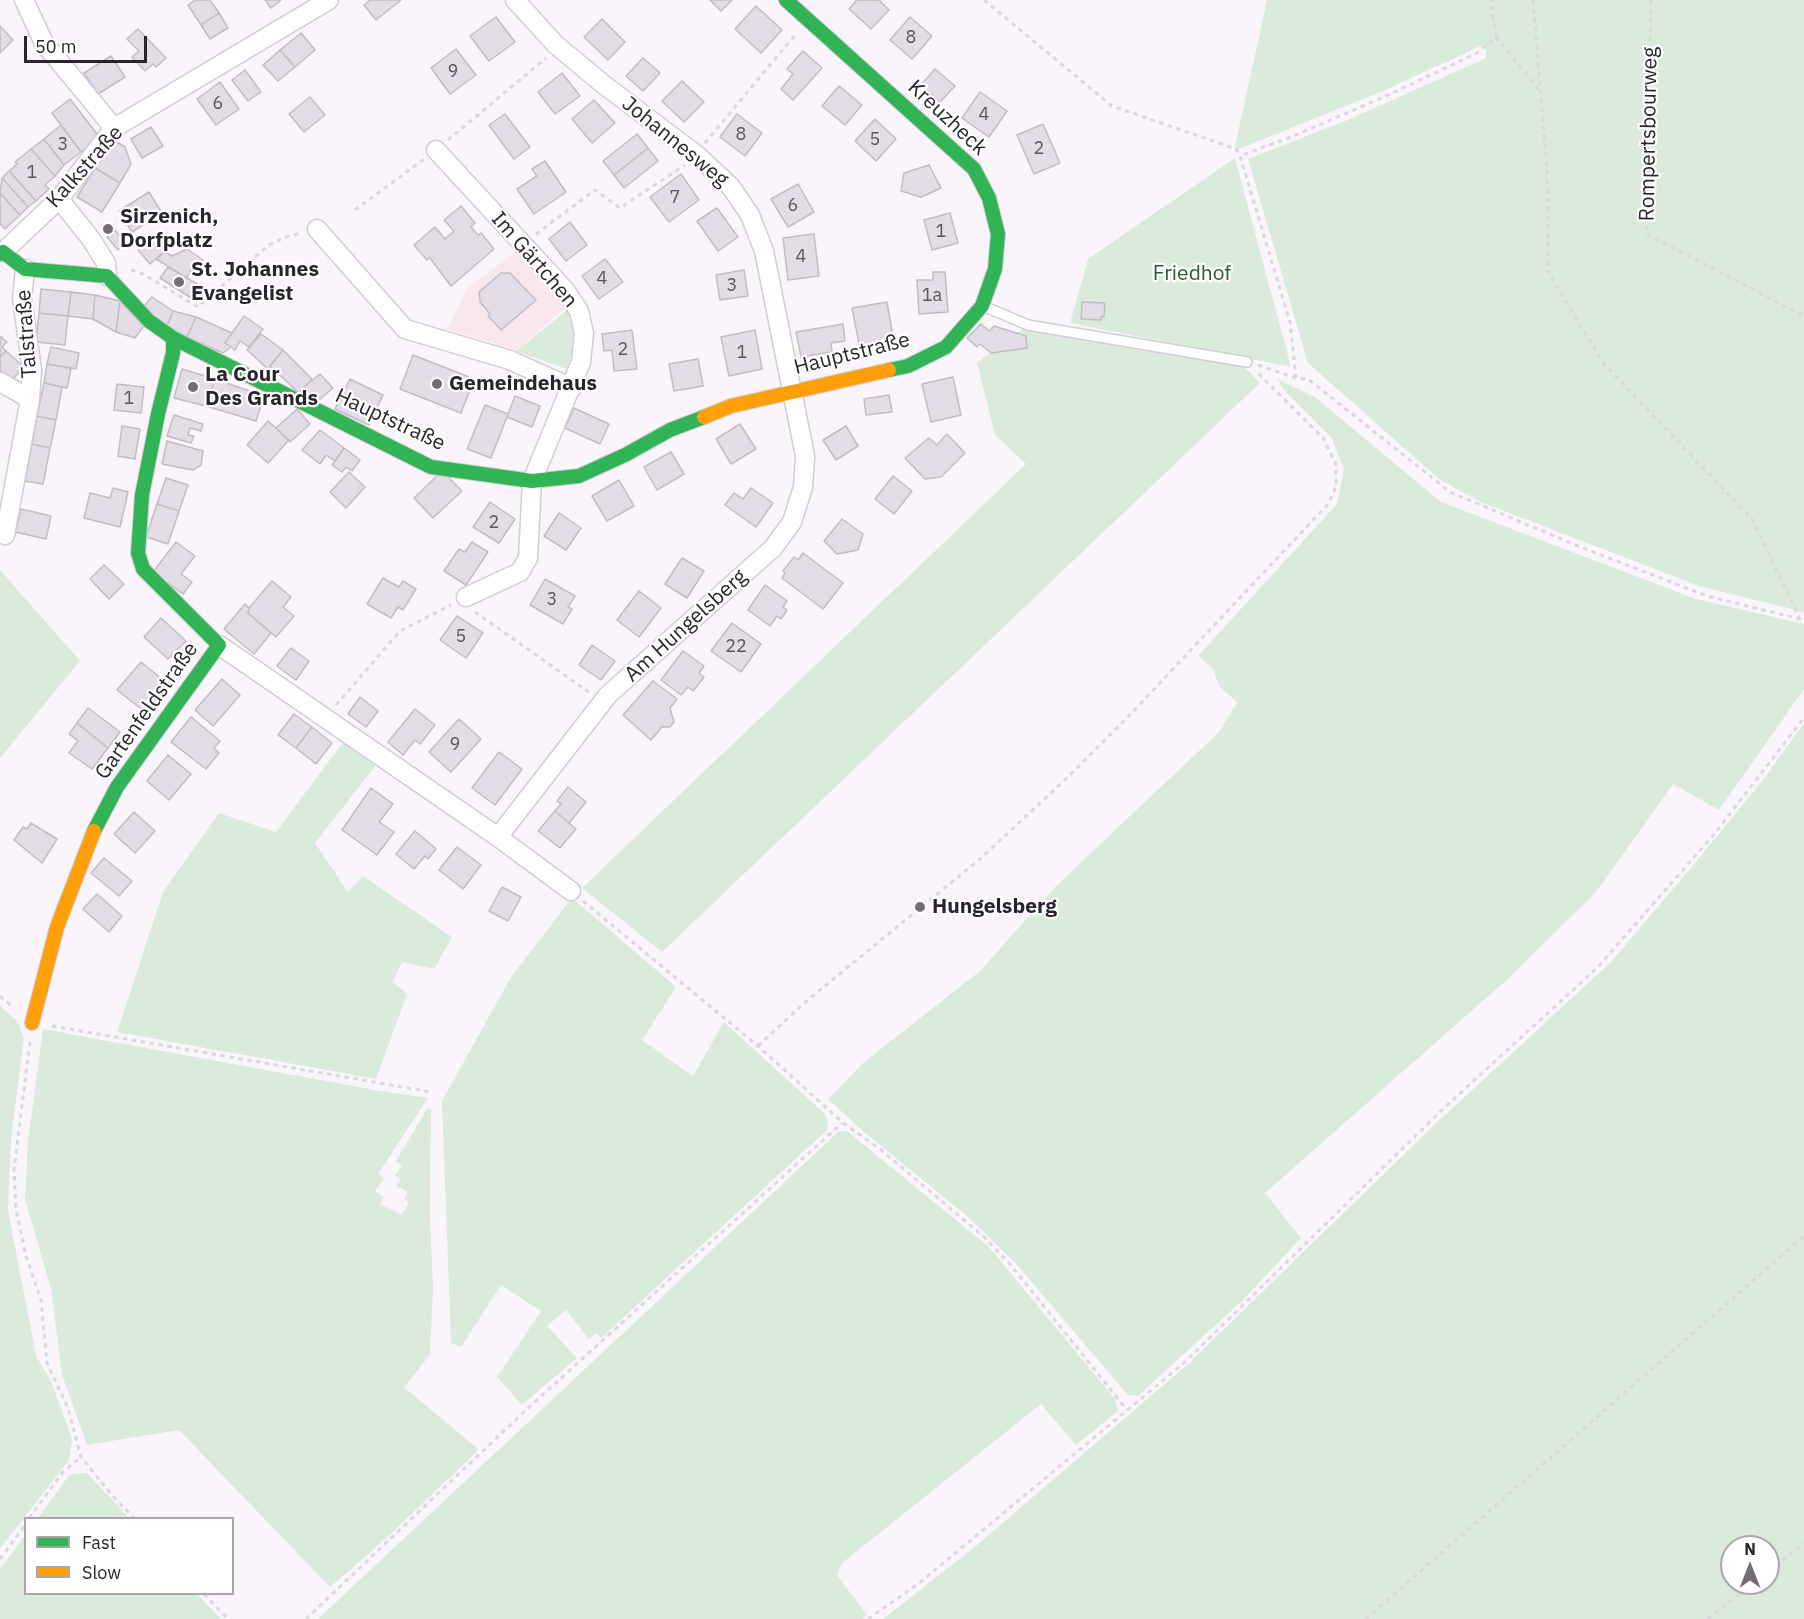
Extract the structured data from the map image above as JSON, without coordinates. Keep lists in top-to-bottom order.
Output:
{
  "streets": {
    "street": [
      "Kreuzheck",
      "Johannesweg",
      "Kalkstraße",
      "Im Gärtchen",
      "Talstraße",
      "Hauptstraße",
      "Am Hungelsberg",
      "Gartenfeldstraße"
    ],
    "path": ["Rompertsbourweg"]
  },
  "crossings": [
    ["Kreuzheck", "Hauptstraße"],
    ["Johannesweg", "Hauptstraße"],
    ["Johannesweg", "Am Hungelsberg"],
    ["Im Gärtchen", "Hauptstraße"],
    ["Hauptstraße", "Am Hungelsberg"],
    ["Hauptstraße", "Gartenfeldstraße"]
  ],
  "parks": ["Friedhof"],
  "places": [
    "Sirzenich, Dorfplatz",
    "St. Johannes Evangelist",
    "Gemeindehaus",
    "La Cour Des Grands",
    "Hungelsberg"
  ],
  "house_numbers": [
    "8",
    "9",
    "6",
    "4",
    "8",
    "5",
    "3",
    "2",
    "1",
    "7",
    "6",
    "1",
    "4",
    "4",
    "3",
    "1a",
    "2",
    "1",
    "1",
    "2",
    "3",
    "5",
    "22",
    "9"
  ],
  "legend": ["Fast", "Slow"],
  "scale_bar": "50 m",
  "north": "top"
}
